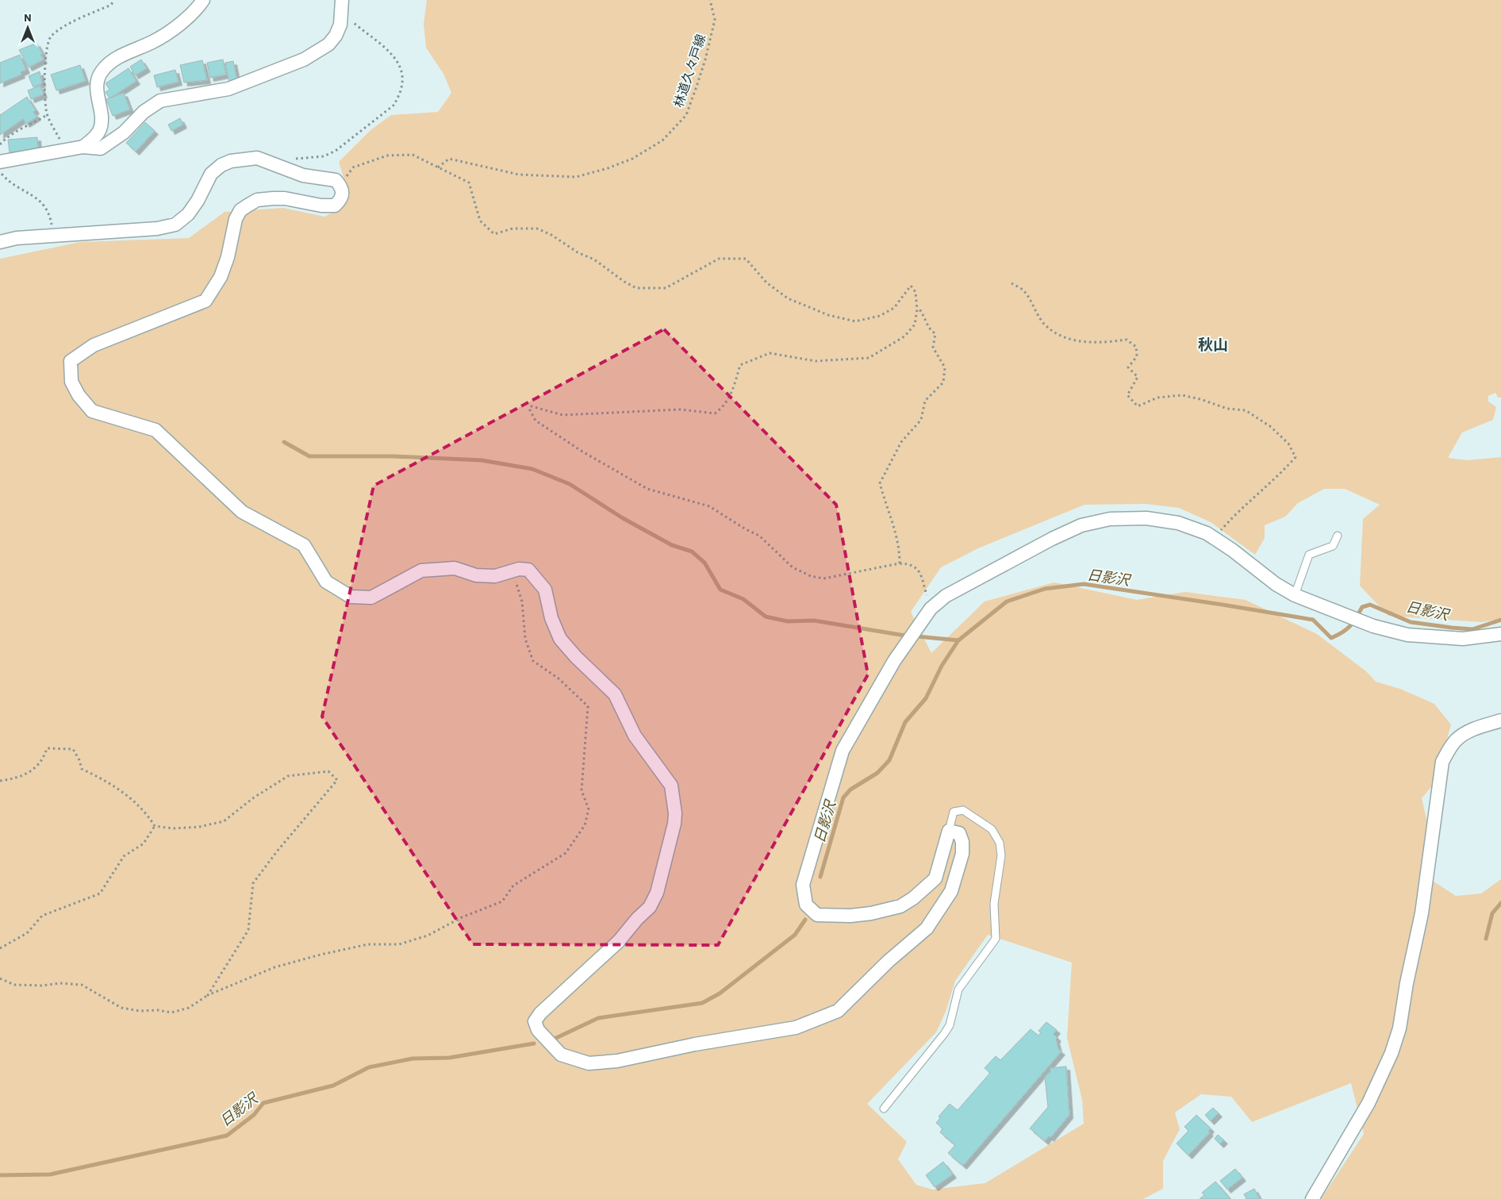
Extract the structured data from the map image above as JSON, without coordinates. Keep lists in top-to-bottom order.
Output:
{
  "streets": {
    "path": ["林道久々戸線"]
  },
  "districts": ["秋山"],
  "water": ["日影沢"],
  "north": "top"
}
